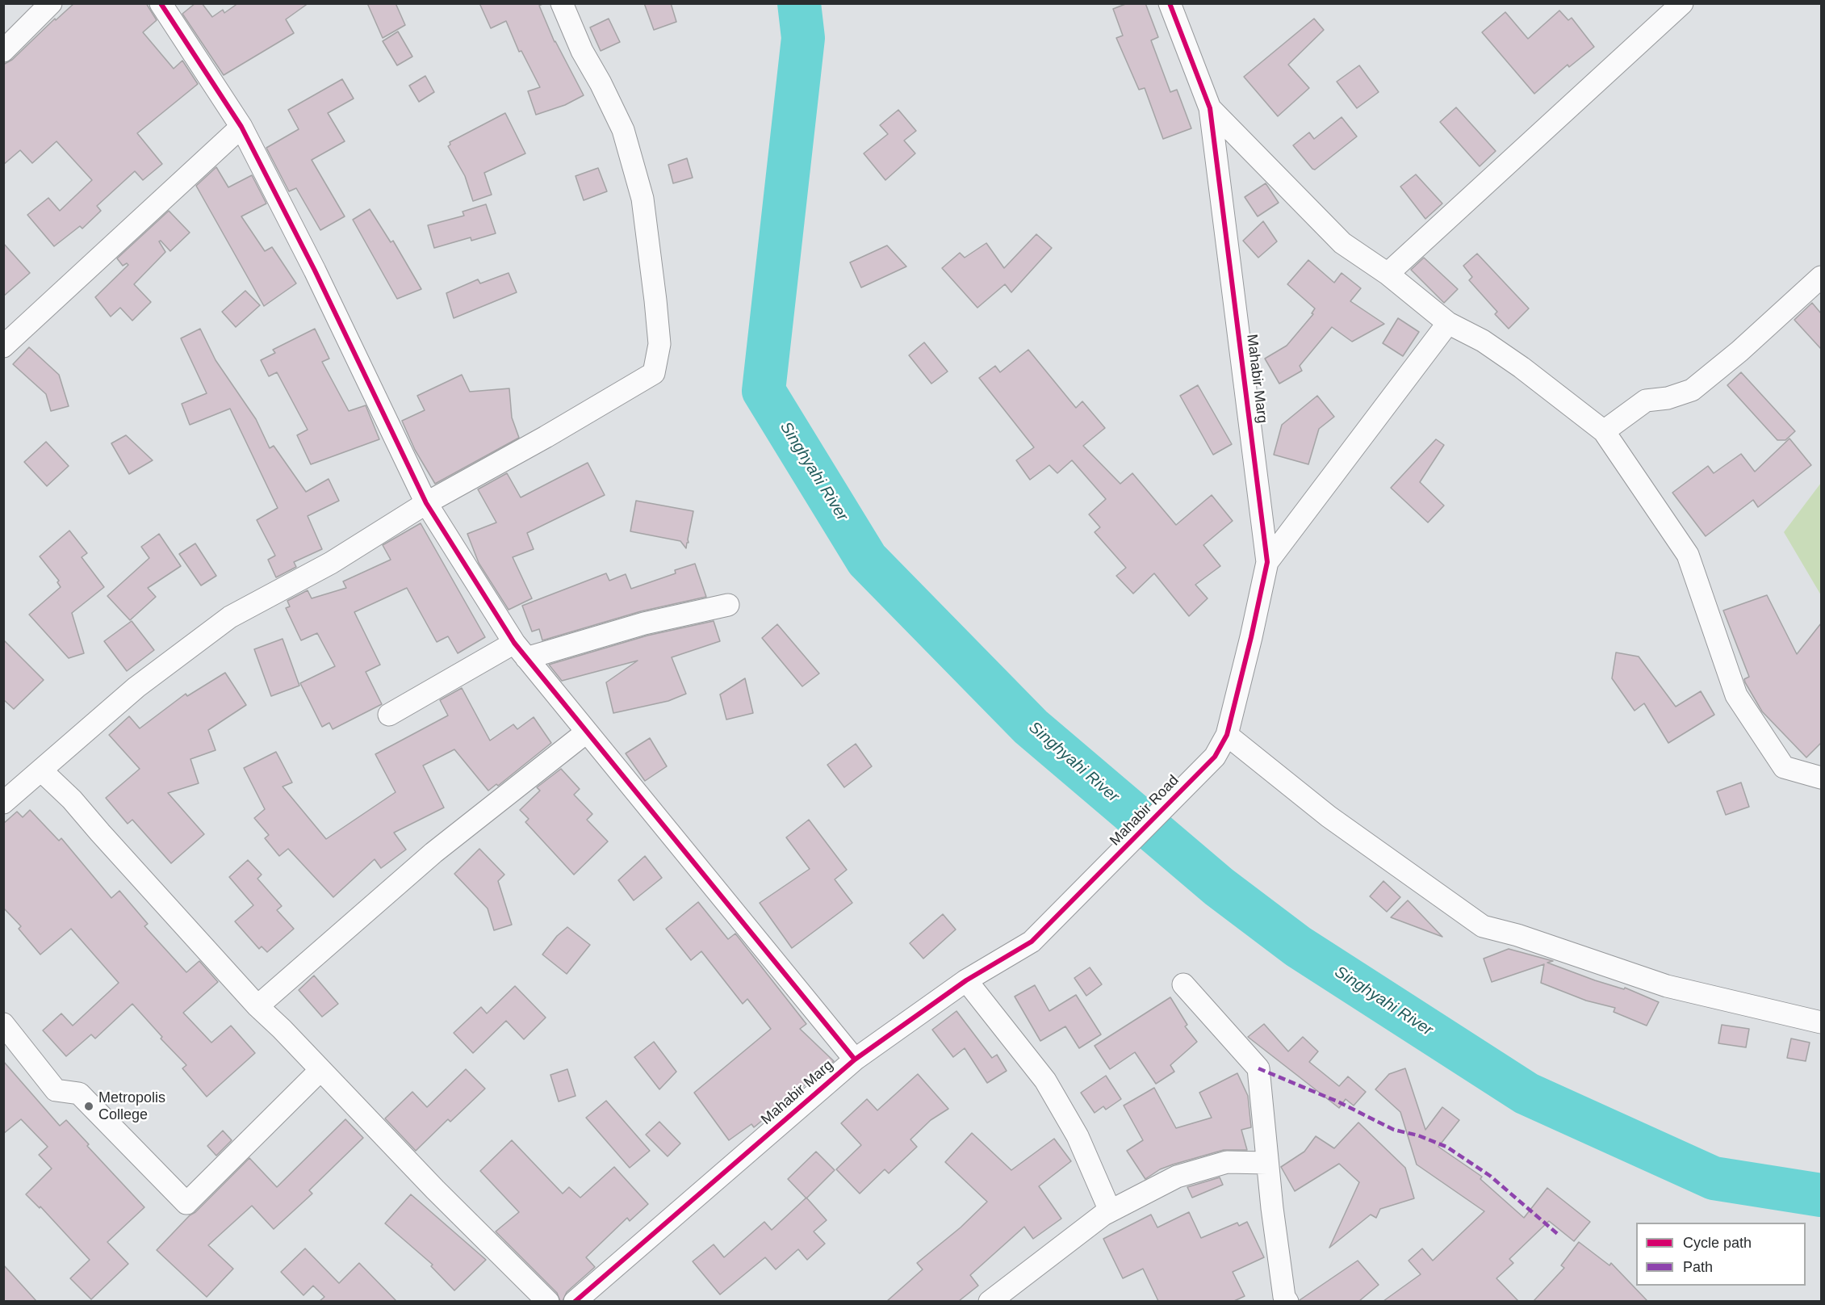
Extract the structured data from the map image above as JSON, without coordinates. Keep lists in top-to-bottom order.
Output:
{
  "streets": {
    "street": ["Mahabir Marg", "Mahabir Road"]
  },
  "crossings": [
    ["Mahabir Marg", "Mahabir Road"]
  ],
  "water": ["Singhyahi River"],
  "places": ["Metropolis College"],
  "legend": ["Cycle path", "Path"]
}
